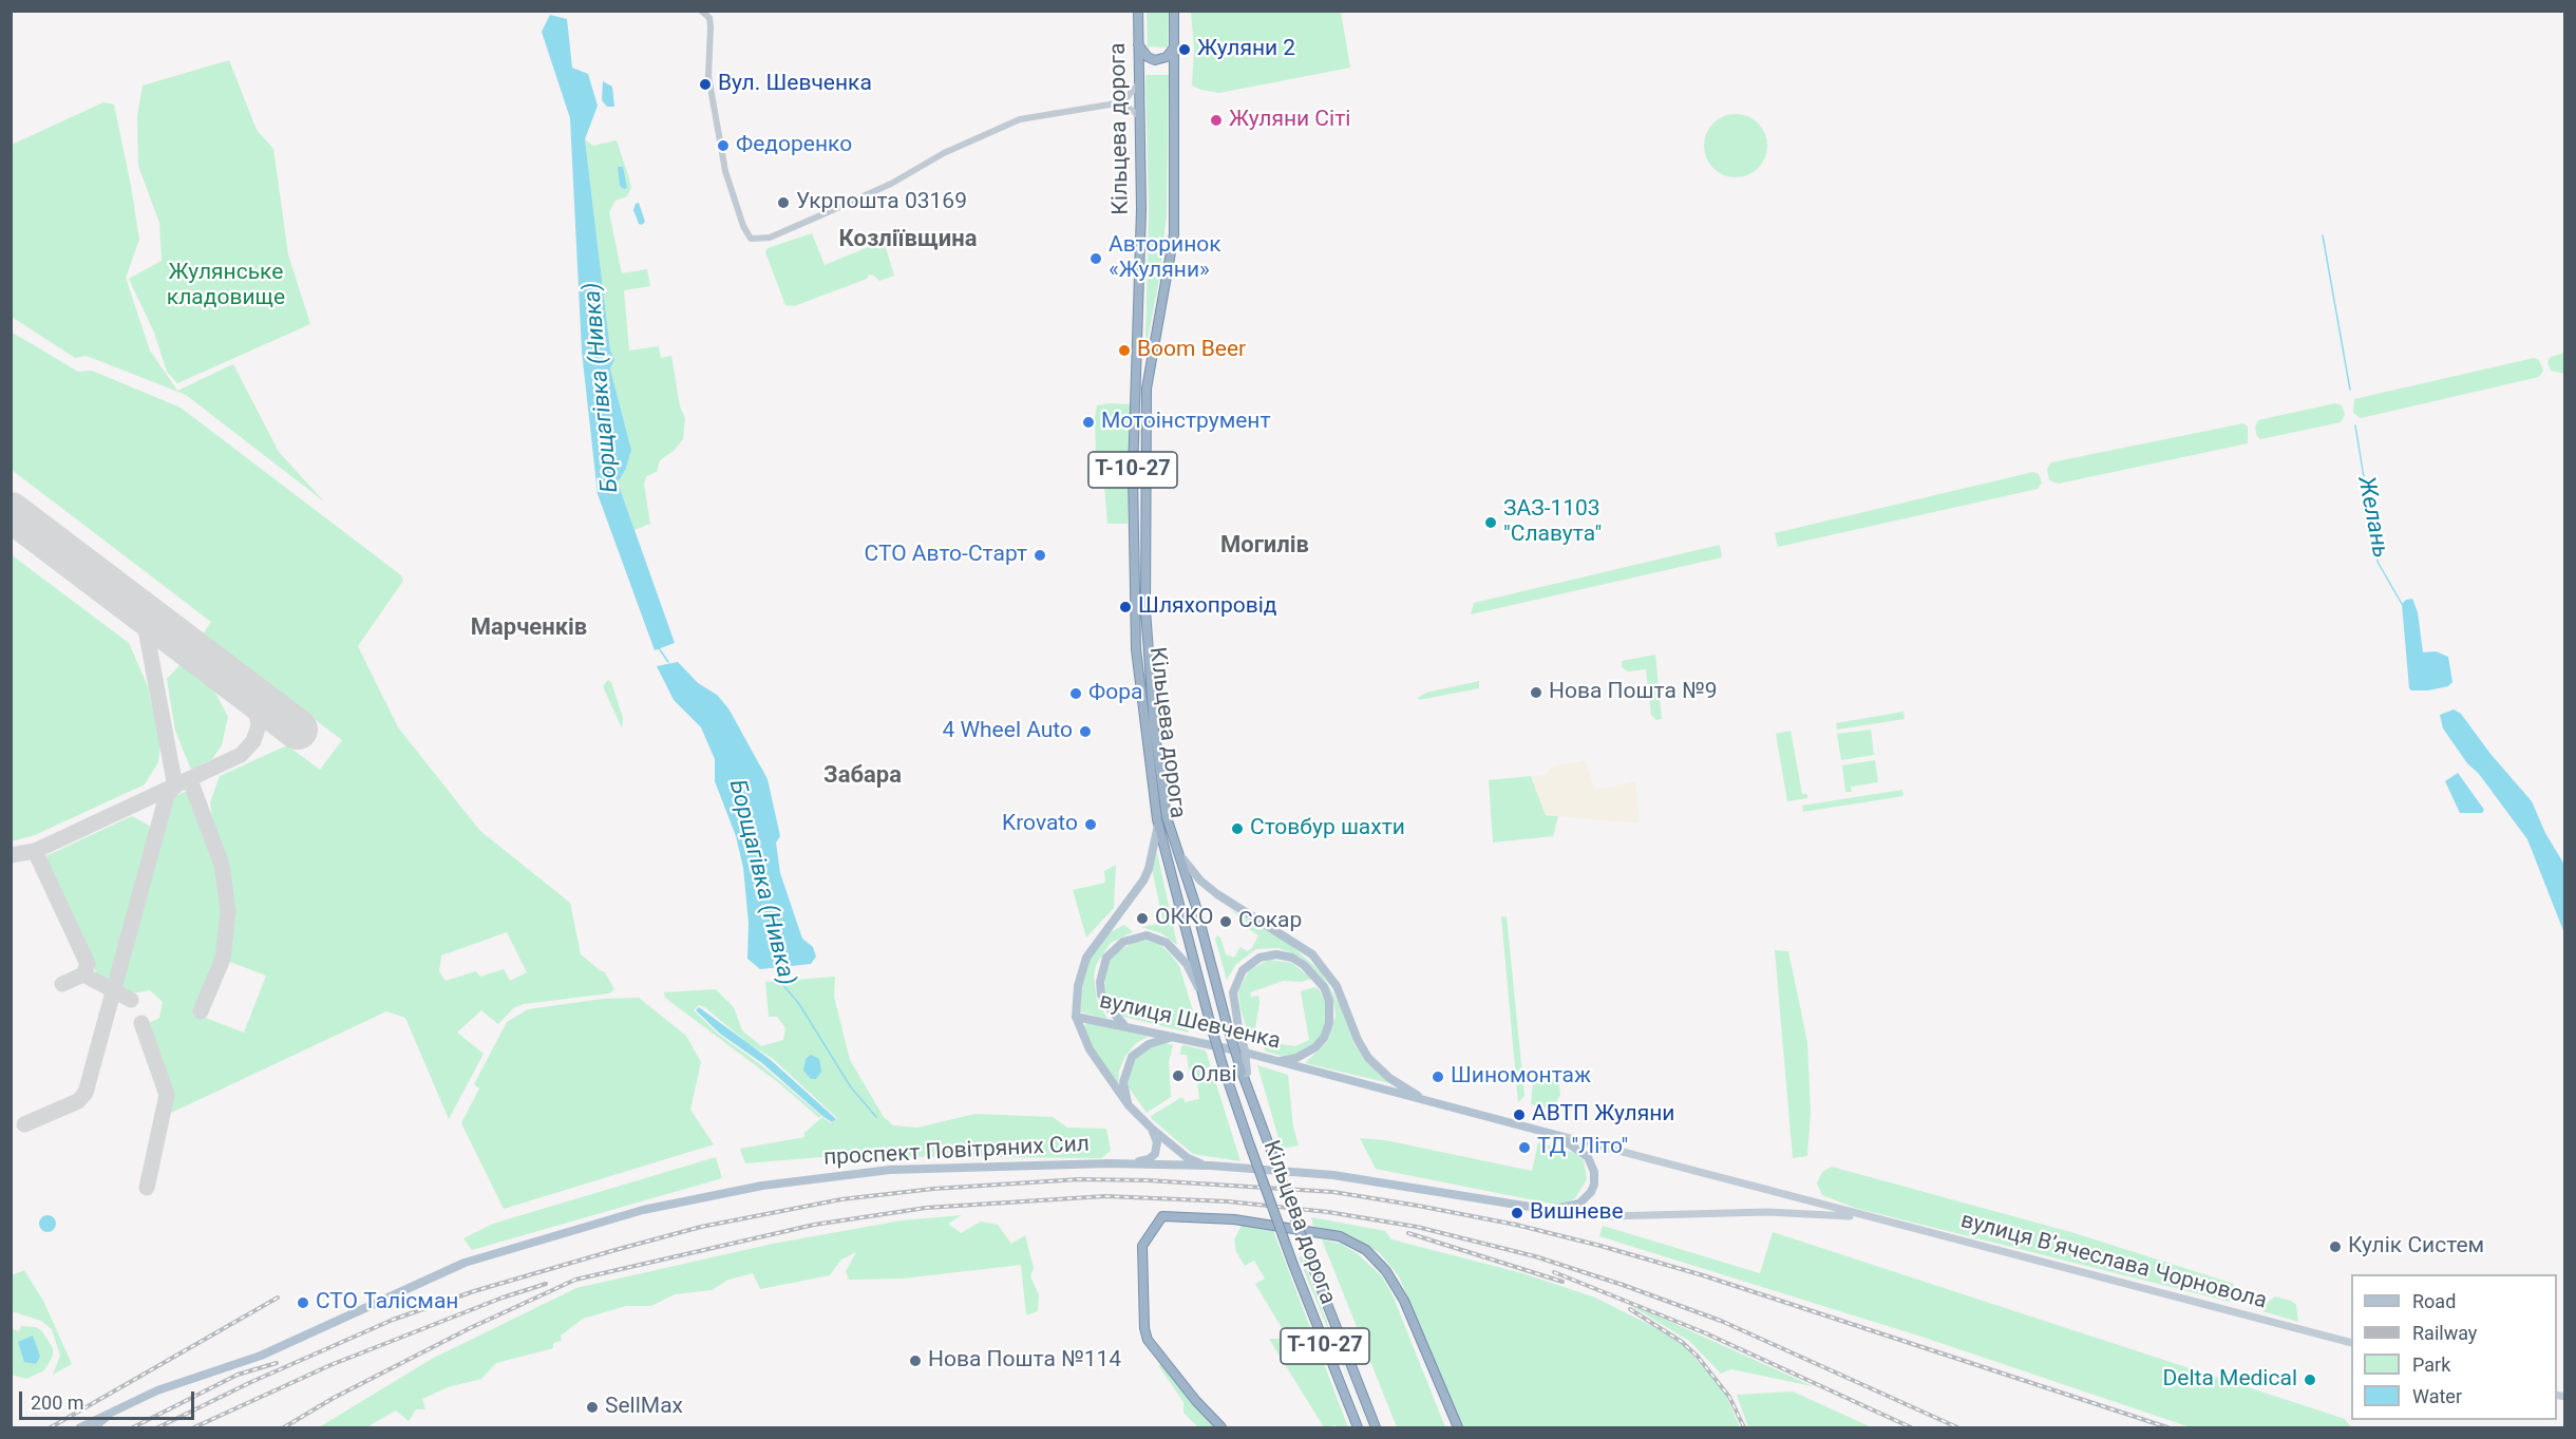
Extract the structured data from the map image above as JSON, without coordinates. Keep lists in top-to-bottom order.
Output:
{
  "streets": {
    "highway": ["Кільцева дорога", "Т-10-27"],
    "main road": ["вулиця Шевченка", "проспект Повітряних Сил", "вулиця Вʼячеслава Чорновола"]
  },
  "crossings": [
    ["Кільцева дорога", "Т-10-27"],
    ["вулиця Шевченка", "проспект Повітряних Сил"],
    ["вулиця Шевченка", "вулиця Вʼячеслава Чорновола"],
    ["проспект Повітряних Сил", "вулиця Вʼячеслава Чорновола"]
  ],
  "districts": [
    "Козліївщина",
    "Могилів",
    "Марченків",
    "Забара"
  ],
  "water": ["Борщагівка (Нивка)", "Желань"],
  "parks": ["Жулянське кладовище"],
  "places": [
    "Жуляни 2",
    "Вул. Шевченка",
    "Жуляни Сіті",
    "Федоренко",
    "Укрпошта 03169",
    "Авторинок «Жуляни»",
    "Boom Beer",
    "Мотоінструмент",
    "ЗАЗ-1103 \"Славута\"",
    "СТО Авто-Старт",
    "Шляхопровід",
    "Нова Пошта №9",
    "Фора",
    "4 Wheel Auto",
    "Krovato",
    "Стовбур шахти",
    "ОККО",
    "Сокар",
    "Олві",
    "Шиномонтаж",
    "АВТП Жуляни",
    "ТД \"Літо\"",
    "Вишневе",
    "Кулік Систем",
    "СТО Талісман",
    "Нова Пошта №114",
    "Delta Medical",
    "SellMax"
  ],
  "legend": [
    "Road",
    "Railway",
    "Park",
    "Water"
  ],
  "scale_bar": "200 m"
}
